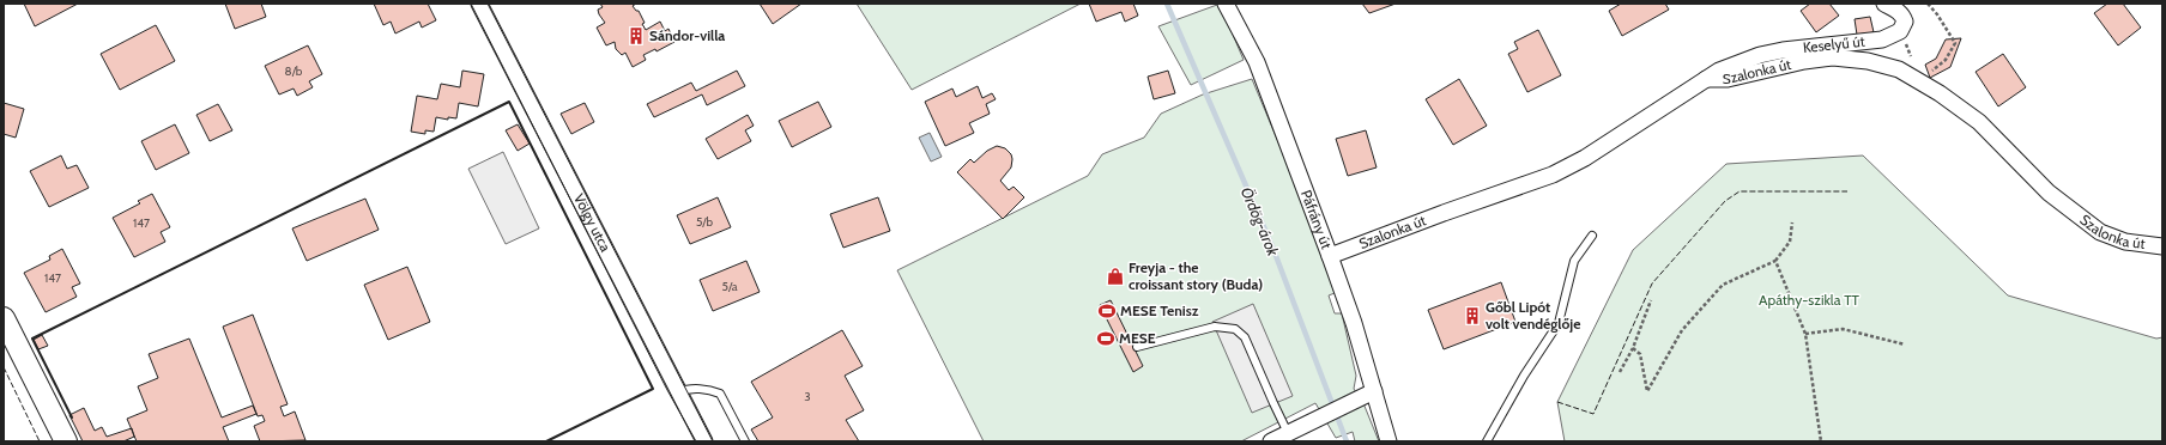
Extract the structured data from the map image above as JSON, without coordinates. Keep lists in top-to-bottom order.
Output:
{
  "streets": {
    "street": [
      "Keselyű út",
      "Szalonka út",
      "Páfrány út",
      "Völgy utca"
    ]
  },
  "crossings": [
    ["Keselyű út", "Szalonka út"],
    ["Szalonka út", "Páfrány út"]
  ],
  "water": ["Ördög-árok"],
  "parks": ["Apáthy-szikla TT"],
  "places": {
    "building": ["Sándor-villa", "Gőbl Lipót volt vendéglője"],
    "shop": ["Freyja - the croissant story (Buda)"],
    "sports": ["MESE Tenisz", "MESE"]
  },
  "house_numbers": [
    "8/b",
    "5/b",
    "147",
    "147",
    "5/a",
    "3"
  ]
}
